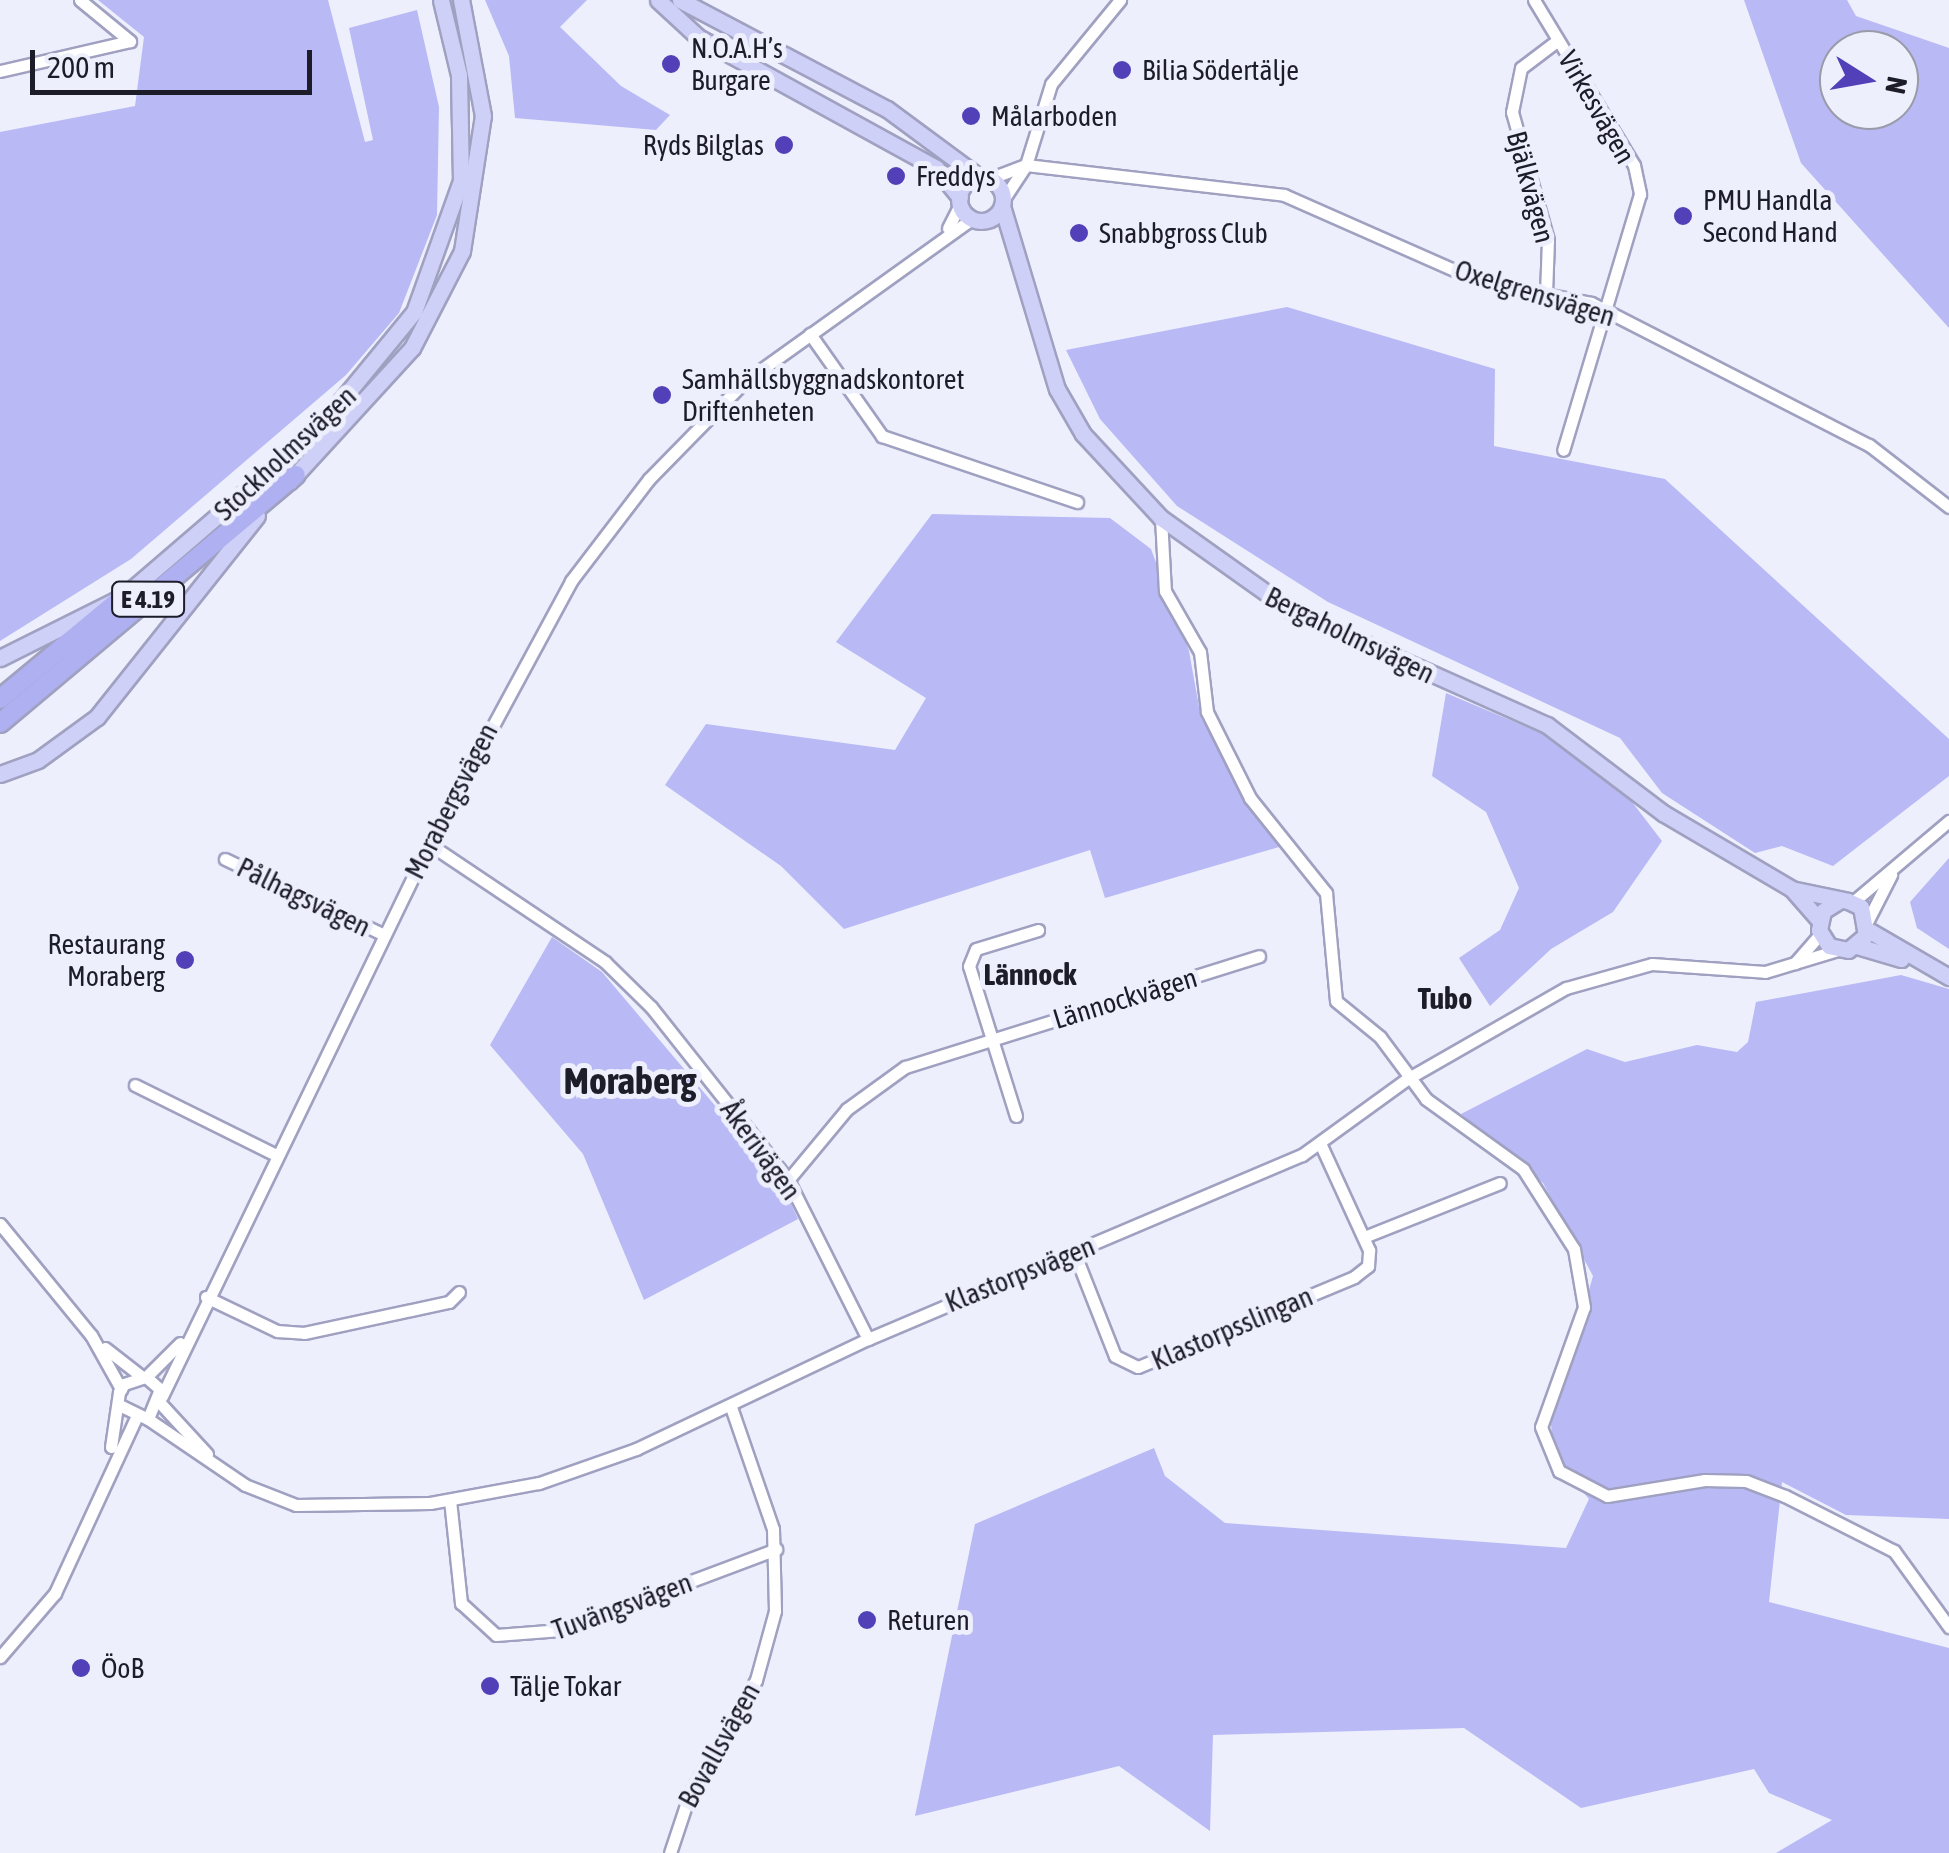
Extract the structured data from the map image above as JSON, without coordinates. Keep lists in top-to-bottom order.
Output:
{
  "streets": {
    "highway": ["E 4.19"],
    "main road": ["Stockholmsvägen", "Bergaholmsvägen"],
    "street": [
      "Virkesvägen",
      "Bjälkvägen",
      "Oxelgrensvägen",
      "Morabergsvägen",
      "Pålhagsvägen",
      "Lännockvägen",
      "Åkerivägen",
      "Klastorpsvägen",
      "Klastorpsslingan",
      "Tuvängsvägen",
      "Bovallsvägen"
    ]
  },
  "crossings": [
    ["Virkesvägen", "Bjälkvägen"],
    ["Virkesvägen", "Oxelgrensvägen"],
    ["Bjälkvägen", "Oxelgrensvägen"],
    ["Stockholmsvägen", "E 4.19"],
    ["Bergaholmsvägen", "Morabergsvägen"],
    ["Bergaholmsvägen", "Klastorpsvägen"],
    ["Morabergsvägen", "Pålhagsvägen"],
    ["Morabergsvägen", "Åkerivägen"],
    ["Morabergsvägen", "Klastorpsvägen"],
    ["Lännockvägen", "Åkerivägen"],
    ["Åkerivägen", "Klastorpsvägen"],
    ["Klastorpsvägen", "Klastorpsslingan"],
    ["Klastorpsvägen", "Tuvängsvägen"],
    ["Klastorpsvägen", "Bovallsvägen"],
    ["Tuvängsvägen", "Bovallsvägen"]
  ],
  "districts": ["Lännock", "Tubo", "Moraberg"],
  "places": [
    "N.O.A.H’s Burgare",
    "Bilia Södertälje",
    "Målarboden",
    "Ryds Bilglas",
    "Freddys",
    "PMU Handla Second Hand",
    "Snabbgross Club",
    "Samhällsbyggnadskontoret Driftenheten",
    "Restaurang Moraberg",
    "Returen",
    "ÖoB",
    "Tälje Tokar"
  ],
  "scale_bar": "200 m",
  "north": "right"
}
